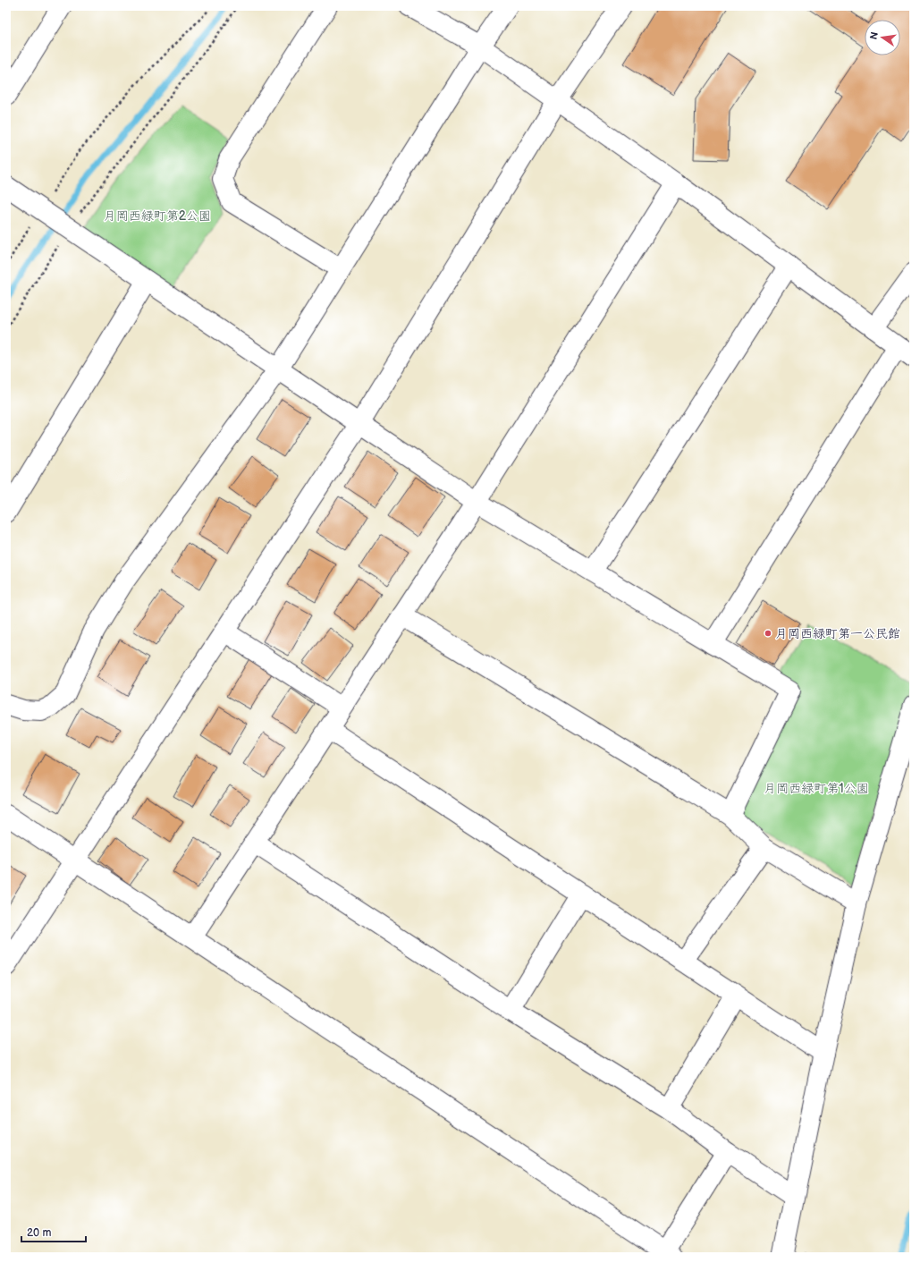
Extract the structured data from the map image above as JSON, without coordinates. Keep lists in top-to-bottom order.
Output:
{
  "parks": ["月岡西緑町第2公園", "月岡西緑町第1公園"],
  "places": ["月岡西緑町第一公民館"],
  "scale_bar": "20 m",
  "north": "left"
}
